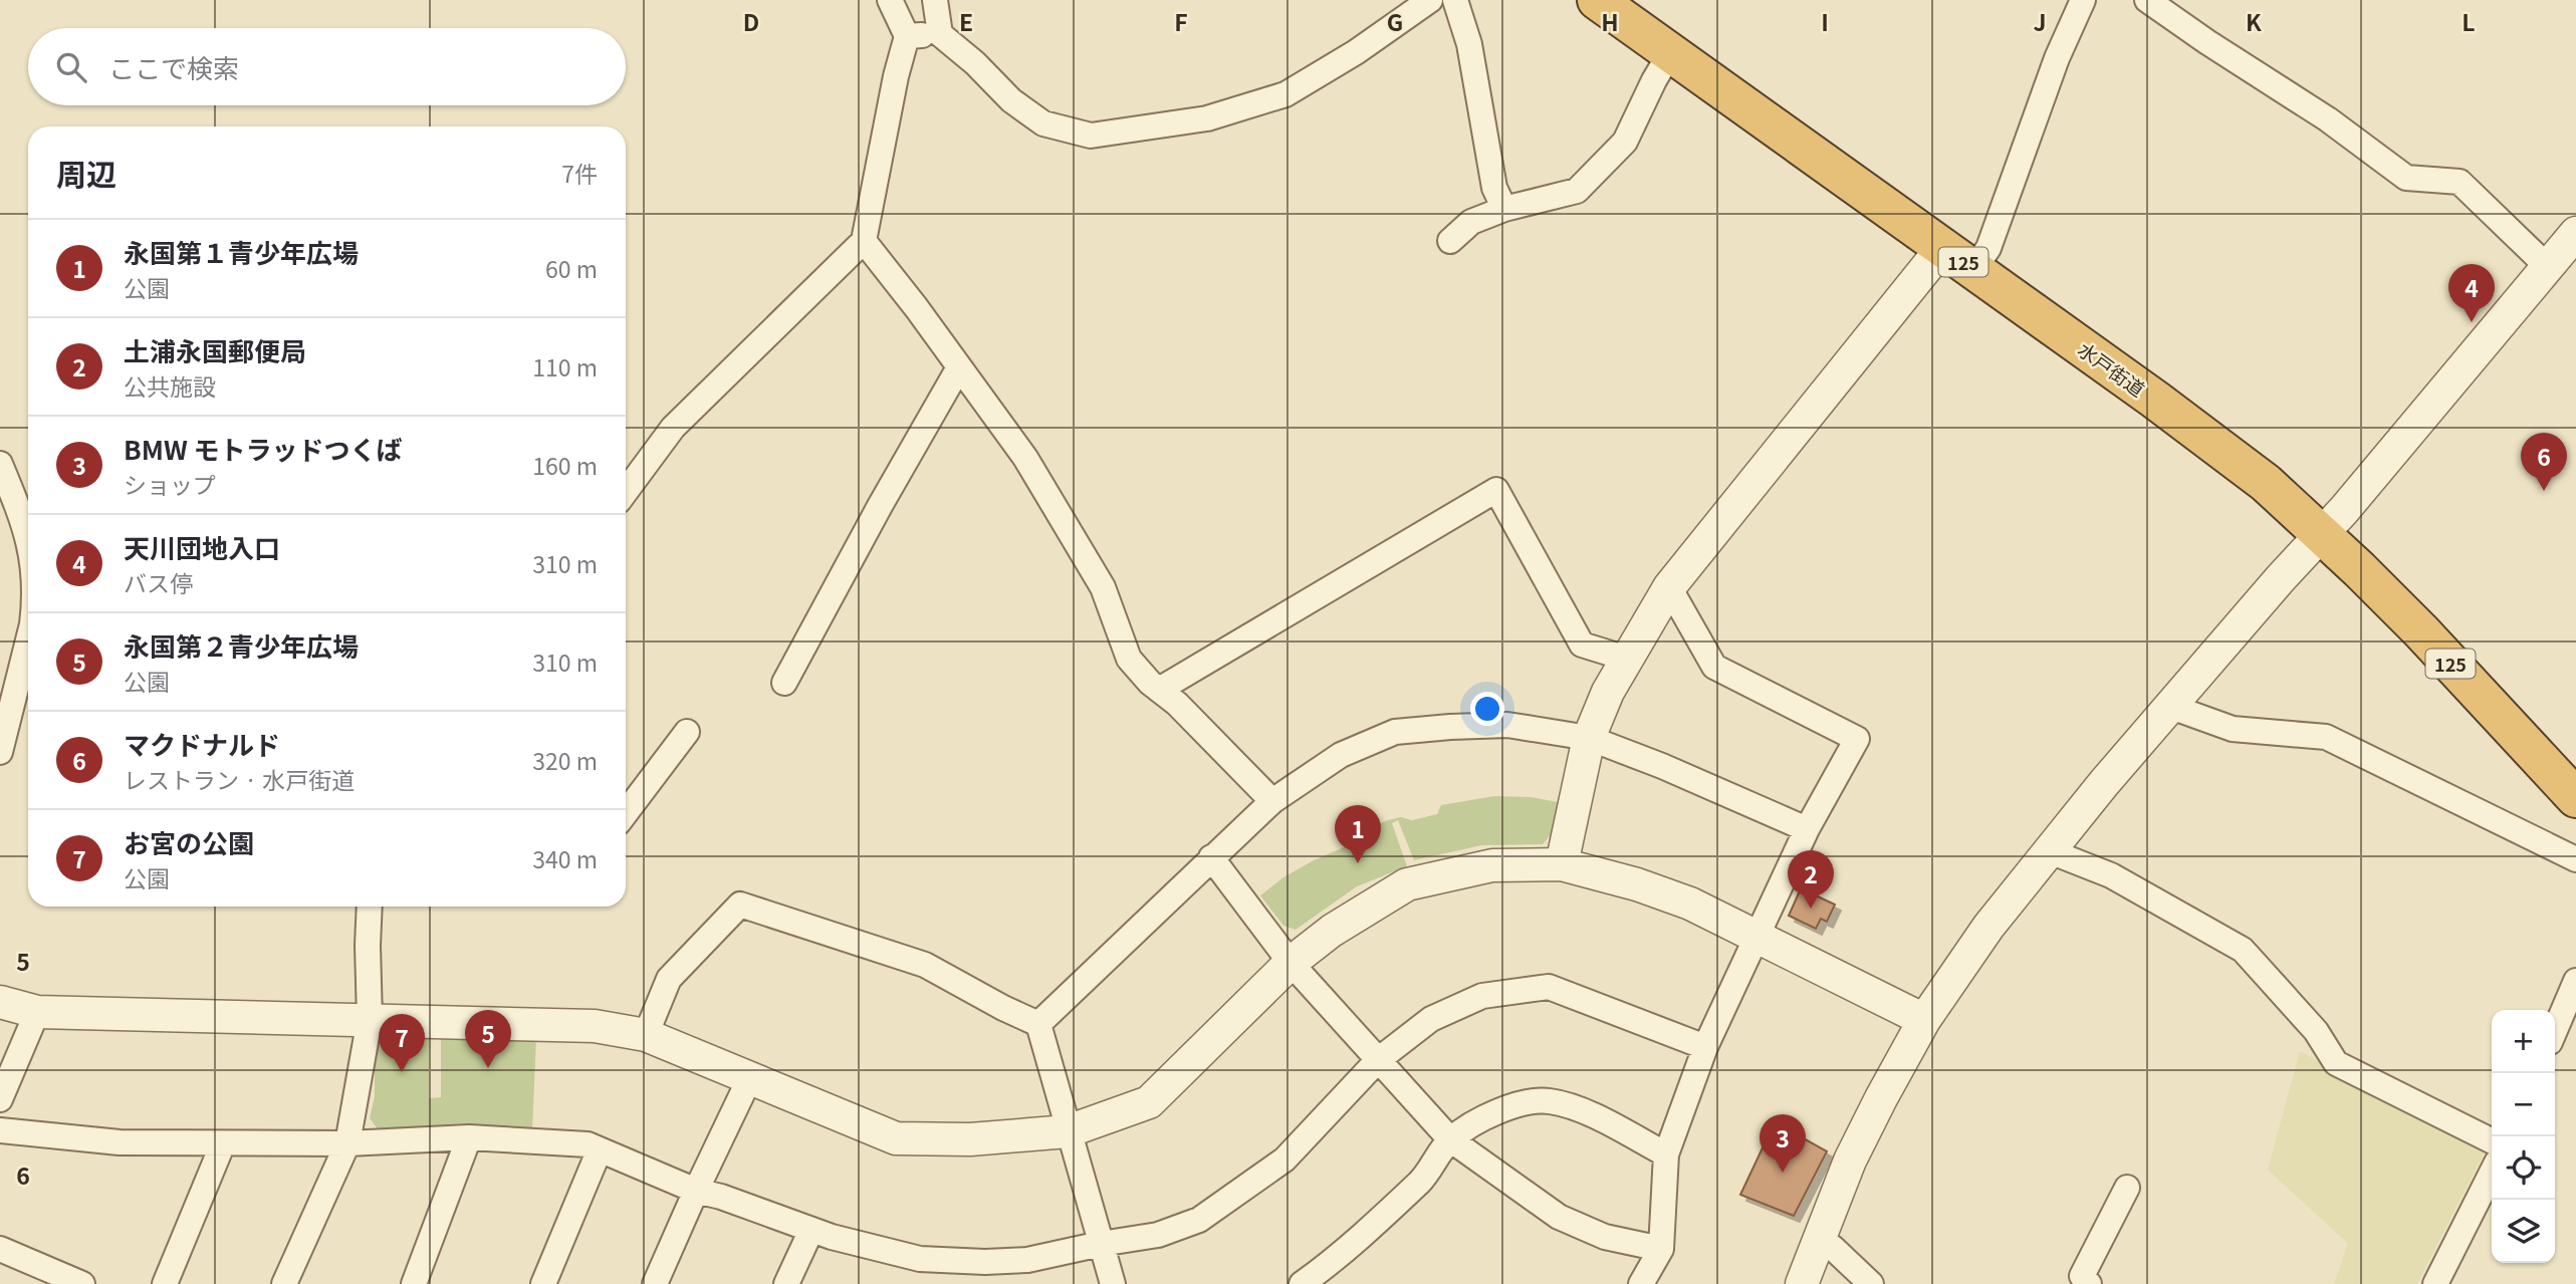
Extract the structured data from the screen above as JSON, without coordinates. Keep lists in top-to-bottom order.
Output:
{
  "streets": {
    "highway": ["125", "水戸街道"]
  },
  "page": {
    "search": "ここで検索",
    "heading": ["周辺", "7件"],
    "list": [
      {
        "mark": "1",
        "name": "永国第１青少年広場",
        "note": "公園",
        "value": "60 m"
      },
      {
        "mark": "2",
        "name": "土浦永国郵便局",
        "note": "公共施設",
        "value": "110 m"
      },
      {
        "mark": "3",
        "name": "BMW モトラッドつくば",
        "note": "ショップ",
        "value": "160 m"
      },
      {
        "mark": "4",
        "name": "天川団地入口",
        "note": "バス停",
        "value": "310 m"
      },
      {
        "mark": "5",
        "name": "永国第２青少年広場",
        "note": "公園",
        "value": "310 m"
      },
      {
        "mark": "6",
        "name": "マクドナルド",
        "note": "レストラン · 水戸街道",
        "value": "320 m"
      },
      {
        "mark": "7",
        "name": "お宮の公園",
        "note": "公園",
        "value": "340 m"
      }
    ],
    "pins": [
      "4",
      "6",
      "1",
      "2",
      "5",
      "7",
      "3"
    ],
    "map_buttons": ["+", "−"]
  },
  "grid": {
    "columns": [
      "D",
      "E",
      "F",
      "G",
      "H",
      "I",
      "J",
      "K",
      "L"
    ],
    "rows": ["5", "6"]
  }
}
